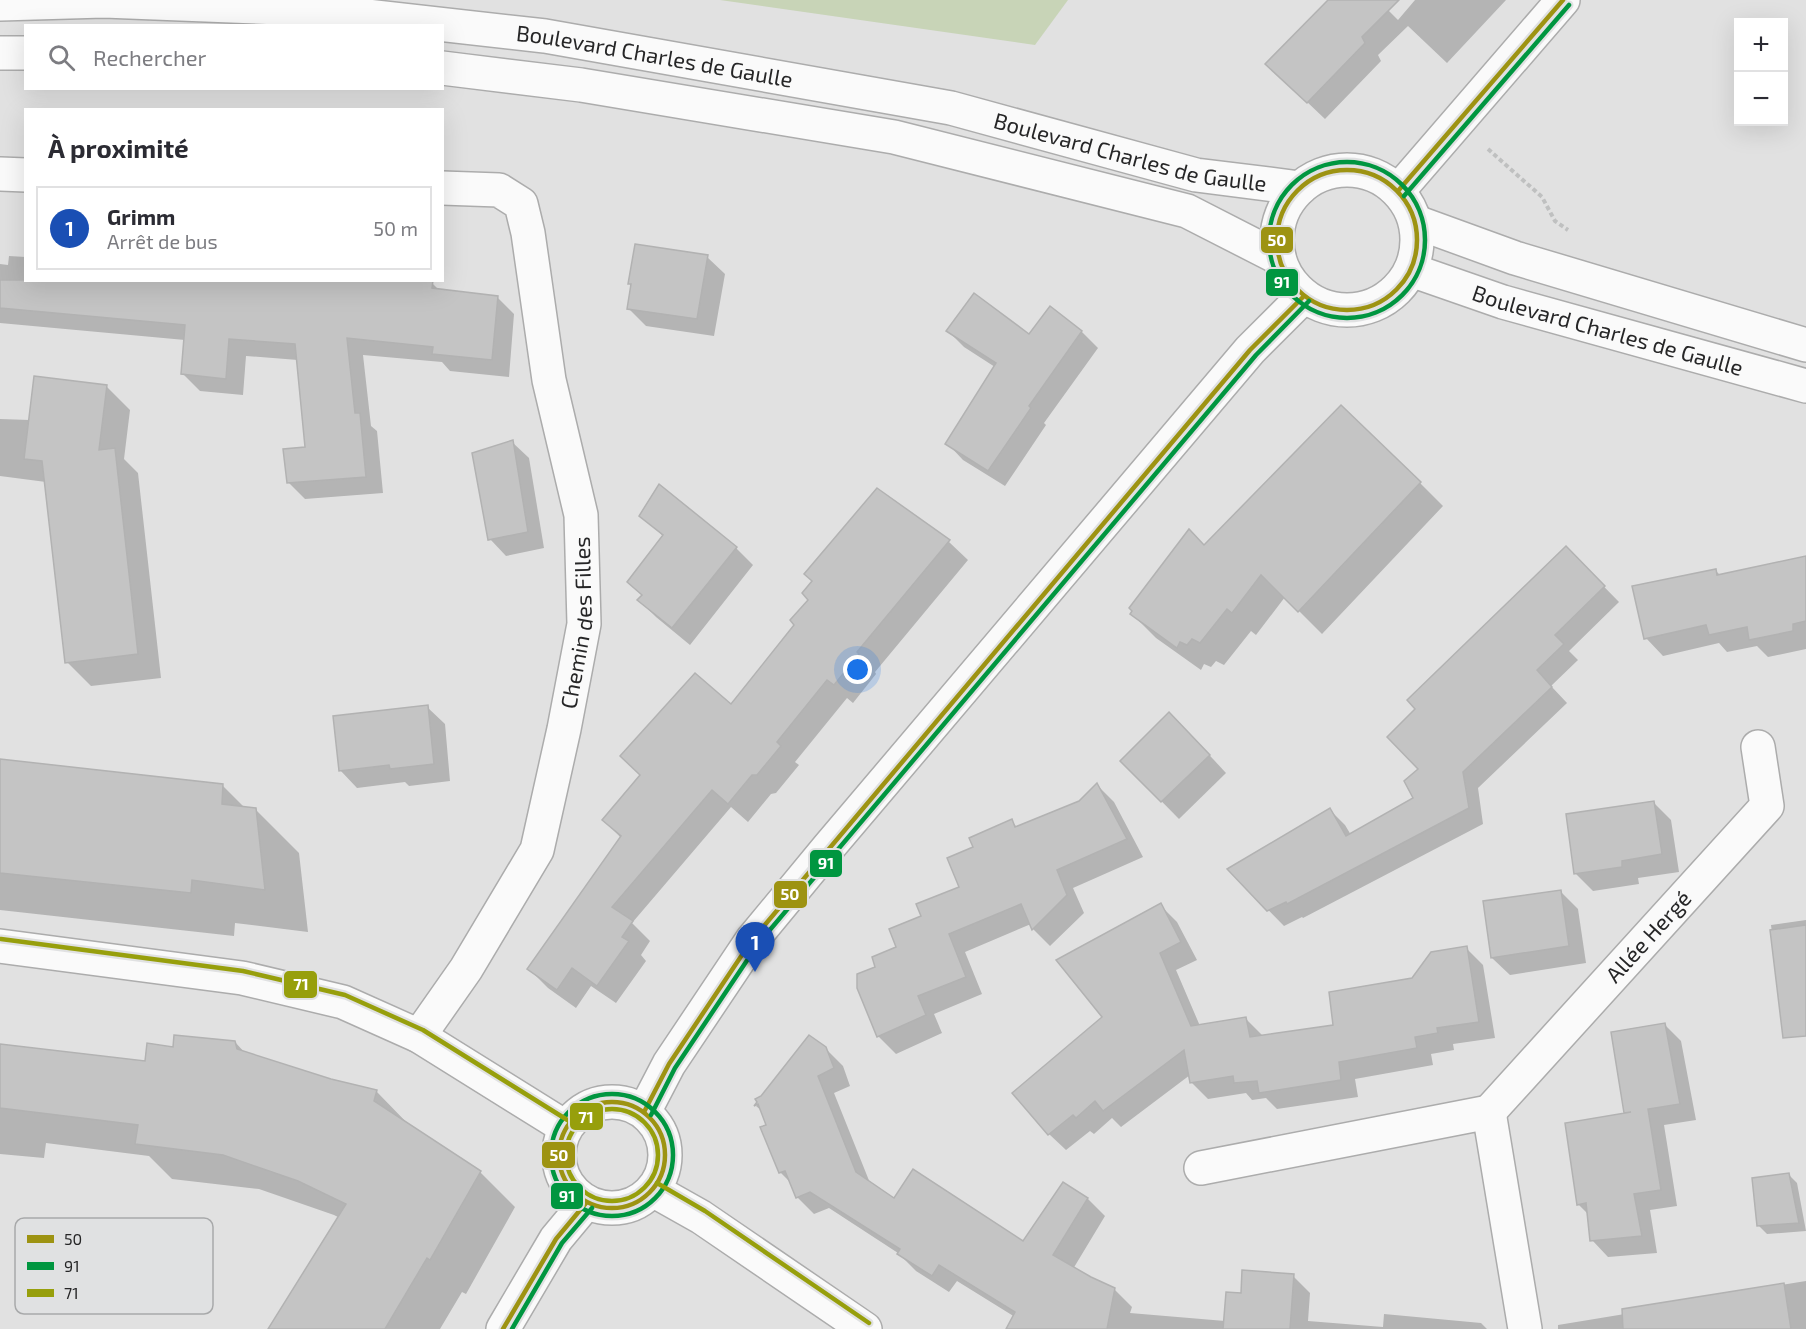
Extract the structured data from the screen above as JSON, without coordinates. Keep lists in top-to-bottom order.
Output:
{
  "streets": {
    "street": ["Boulevard Charles de Gaulle", "Chemin des Filles", "Allée Hergé"]
  },
  "lines": ["transit line 50", "transit line 91", "transit line 71"],
  "legend": ["50", "91", "71"],
  "page": {
    "map_buttons": ["+", "−"],
    "search": "Rechercher",
    "heading": "À proximité",
    "list": [
      {
        "mark": "1",
        "name": "Grimm",
        "note": "Arrêt de bus",
        "value": "50 m"
      }
    ],
    "pins": "1"
  }
}
